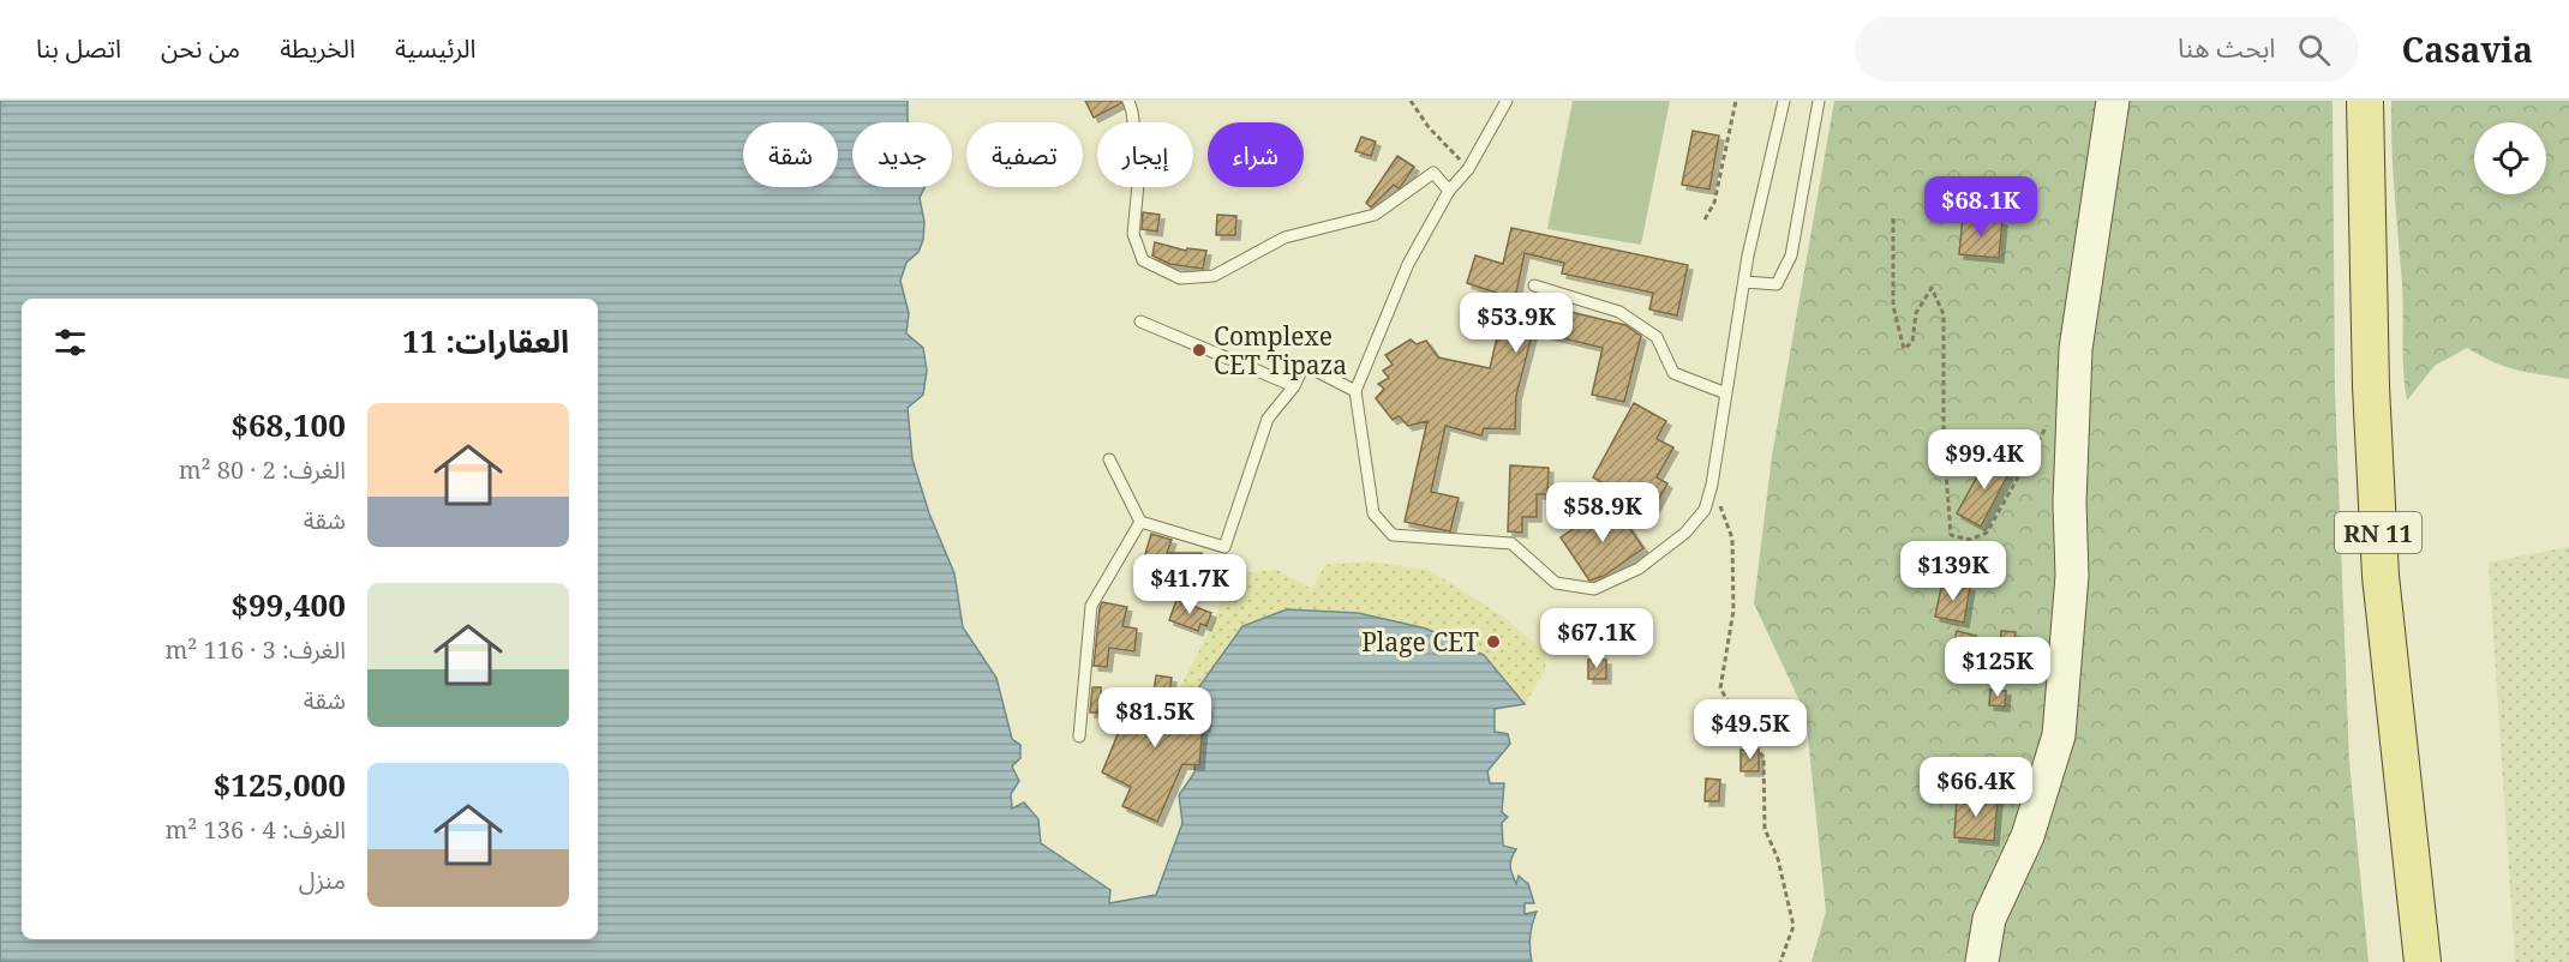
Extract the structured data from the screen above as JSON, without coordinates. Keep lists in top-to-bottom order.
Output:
{
  "streets": {
    "main road": ["RN 11"]
  },
  "places": ["Complexe CET Tipaza", "Plage CET"],
  "page": {
    "header": "Casavia",
    "search": "ابحث هنا",
    "nav": [
      "الرئيسية",
      "الخريطة",
      "من نحن",
      "اتصل بنا"
    ],
    "chip": [
      "شراء",
      "إيجار",
      "تصفية",
      "جديد",
      "شقة"
    ],
    "price": [
      "$68.1K",
      "$53.9K",
      "$99.4K",
      "$58.9K",
      "$139K",
      "$41.7K",
      "$67.1K",
      "$125K",
      "$81.5K",
      "$49.5K",
      "$66.4K"
    ],
    "heading": "العقارات: 11",
    "list": [
      {
        "name": "$68,100",
        "note": "الغرف: 2 · 80 m² · شقة"
      },
      {
        "name": "$99,400",
        "note": "الغرف: 3 · 116 m² · شقة"
      },
      {
        "name": "$125,000",
        "note": "الغرف: 4 · 136 m² · منزل"
      }
    ]
  }
}
